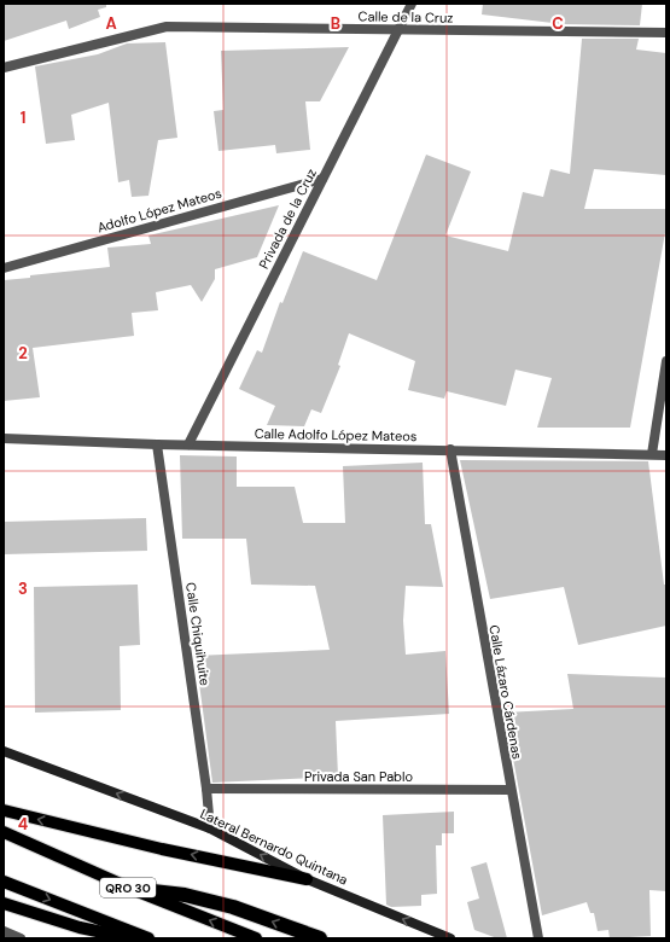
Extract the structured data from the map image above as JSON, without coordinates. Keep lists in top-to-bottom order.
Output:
{
  "streets": {
    "main road": ["QRO 30"],
    "street": [
      "Calle de la Cruz",
      "Adolfo López Mateos",
      "Privada de la Cruz",
      "Calle Adolfo López Mateos",
      "Calle Chiquihuite",
      "Calle Lázaro Cárdenas",
      "Privada San Pablo",
      "Lateral Bernardo Quintana"
    ]
  },
  "crossings": [
    ["Calle de la Cruz", "Privada de la Cruz"],
    ["Adolfo López Mateos", "Privada de la Cruz"],
    ["Privada de la Cruz", "Calle Adolfo López Mateos"],
    ["Calle Adolfo López Mateos", "Calle Chiquihuite"],
    ["Calle Adolfo López Mateos", "Calle Lázaro Cárdenas"],
    ["Calle Chiquihuite", "Privada San Pablo"],
    ["Calle Chiquihuite", "Lateral Bernardo Quintana"],
    ["Calle Lázaro Cárdenas", "Privada San Pablo"]
  ],
  "one_way": ["Lateral Bernardo Quintana"],
  "grid": {
    "columns": ["A", "B", "C"],
    "rows": [
      "1",
      "2",
      "3",
      "4"
    ]
  }
}
